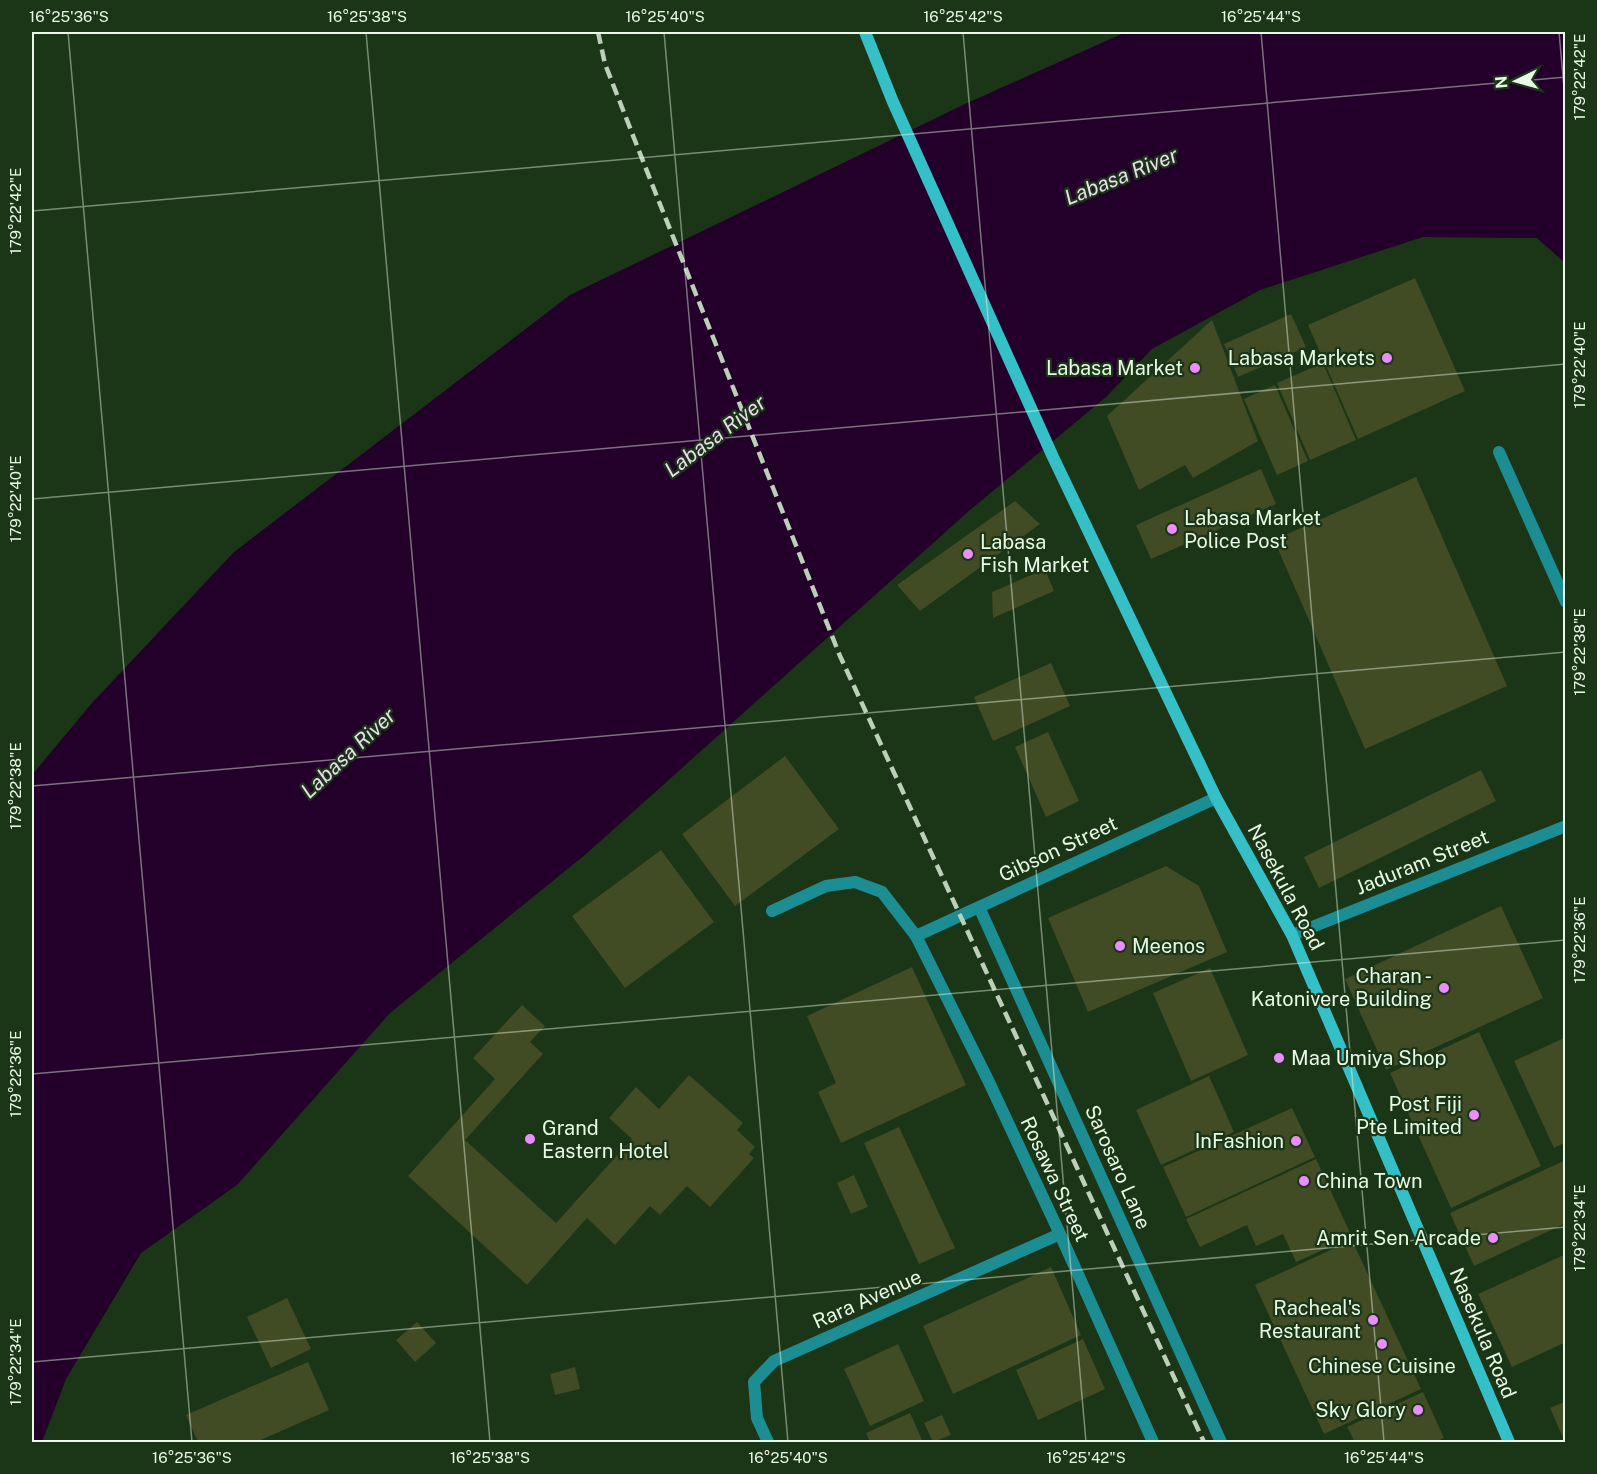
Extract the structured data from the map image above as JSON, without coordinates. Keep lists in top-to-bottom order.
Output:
{
  "streets": {
    "main road": ["Nasekula Road"],
    "street": [
      "Gibson Street",
      "Jaduram Street",
      "Sarosaro Lane",
      "Rosawa Street",
      "Rara Avenue"
    ]
  },
  "crossings": [
    ["Gibson Street", "Nasekula Road"],
    ["Gibson Street", "Sarosaro Lane"],
    ["Gibson Street", "Rosawa Street"],
    ["Jaduram Street", "Nasekula Road"],
    ["Rosawa Street", "Rara Avenue"]
  ],
  "water": ["Labasa River"],
  "places": [
    "Labasa Markets",
    "Labasa Market",
    "Labasa Market Police Post",
    "Labasa Fish Market",
    "Meenos",
    "Charan - Katonivere Building",
    "Maa Umiya Shop",
    "Post Fiji Pte Limited",
    "Grand Eastern Hotel",
    "InFashion",
    "China Town",
    "Amrit Sen Arcade",
    "Racheal's Restaurant",
    "Chinese Cuisine",
    "Sky Glory"
  ],
  "north": "left",
  "coordinates": [
    "16°25'36\"S",
    "16°25'38\"S",
    "16°25'40\"S",
    "16°25'42\"S",
    "16°25'44\"S",
    "179°22'42\"E",
    "179°22'40\"E",
    "179°22'38\"E",
    "179°22'36\"E",
    "179°22'34\"E"
  ]
}
